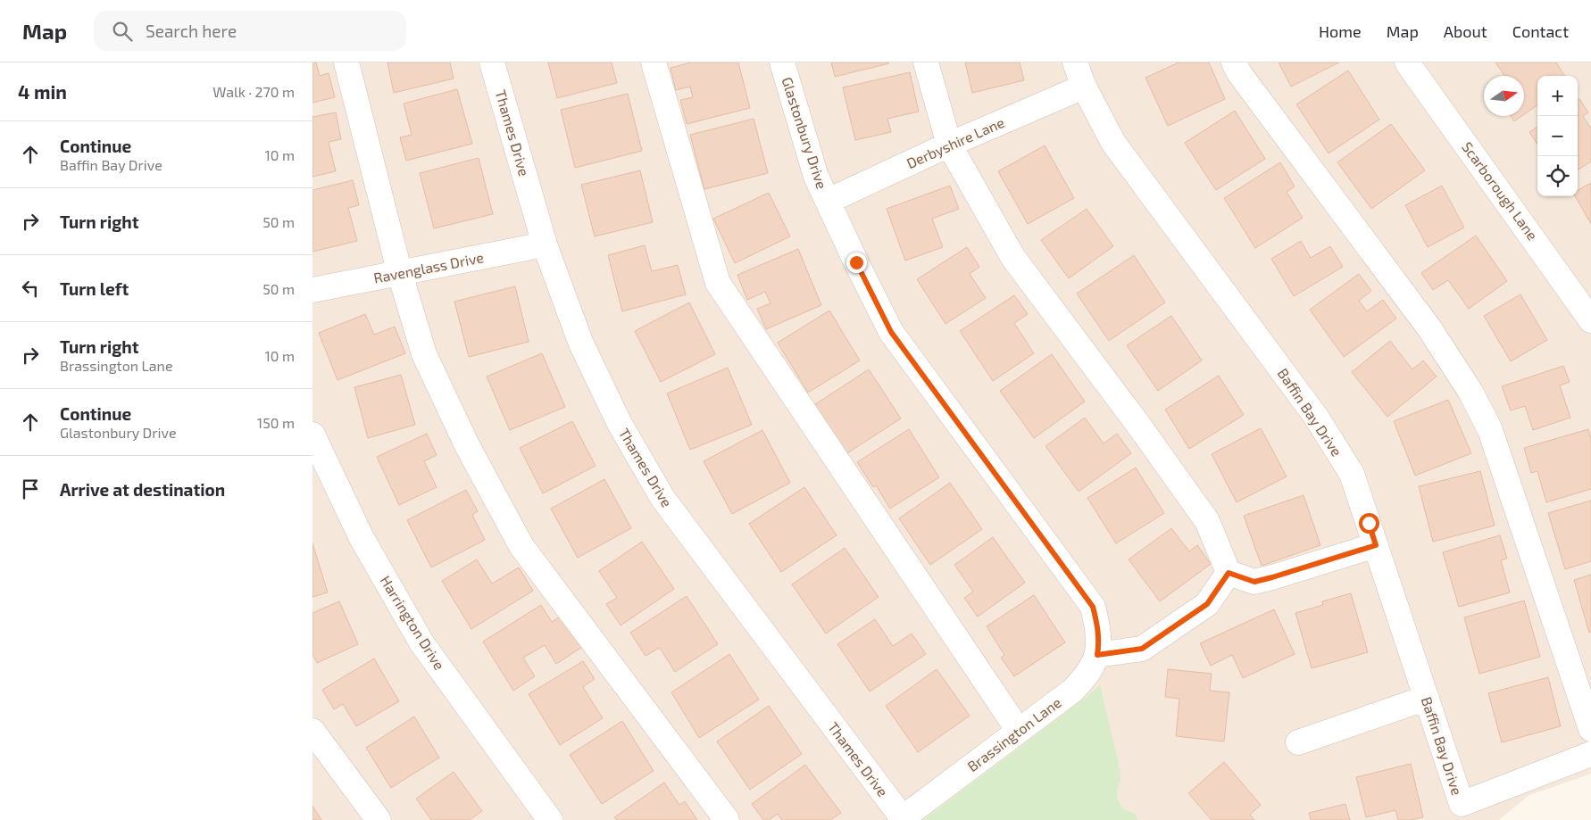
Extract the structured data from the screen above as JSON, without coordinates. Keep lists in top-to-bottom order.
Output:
{
  "streets": {
    "street": [
      "Thames Drive",
      "Glastonbury Drive",
      "Derbyshire Lane",
      "Scarborough Lane",
      "Ravenglass Drive",
      "Baffin Bay Drive",
      "Harrington Drive",
      "Brassington Lane"
    ]
  },
  "crossings": [
    ["Thames Drive", "Ravenglass Drive"],
    ["Thames Drive", "Brassington Lane"],
    ["Glastonbury Drive", "Derbyshire Lane"],
    ["Glastonbury Drive", "Brassington Lane"],
    ["Derbyshire Lane", "Baffin Bay Drive"]
  ],
  "north": "right",
  "page": {
    "header": "Map",
    "search": "Search here",
    "nav": [
      "Home",
      "Map",
      "About",
      "Contact"
    ],
    "heading": ["4 min", "Walk · 270 m"],
    "map_buttons": ["+", "−"],
    "list": [
      ["Continue", "Baffin Bay Drive", "10 m"],
      ["Turn right", "50 m"],
      ["Turn left", "50 m"],
      ["Turn right", "Brassington Lane", "10 m"],
      ["Continue", "Glastonbury Drive", "150 m"],
      "Arrive at destination"
    ]
  }
}
